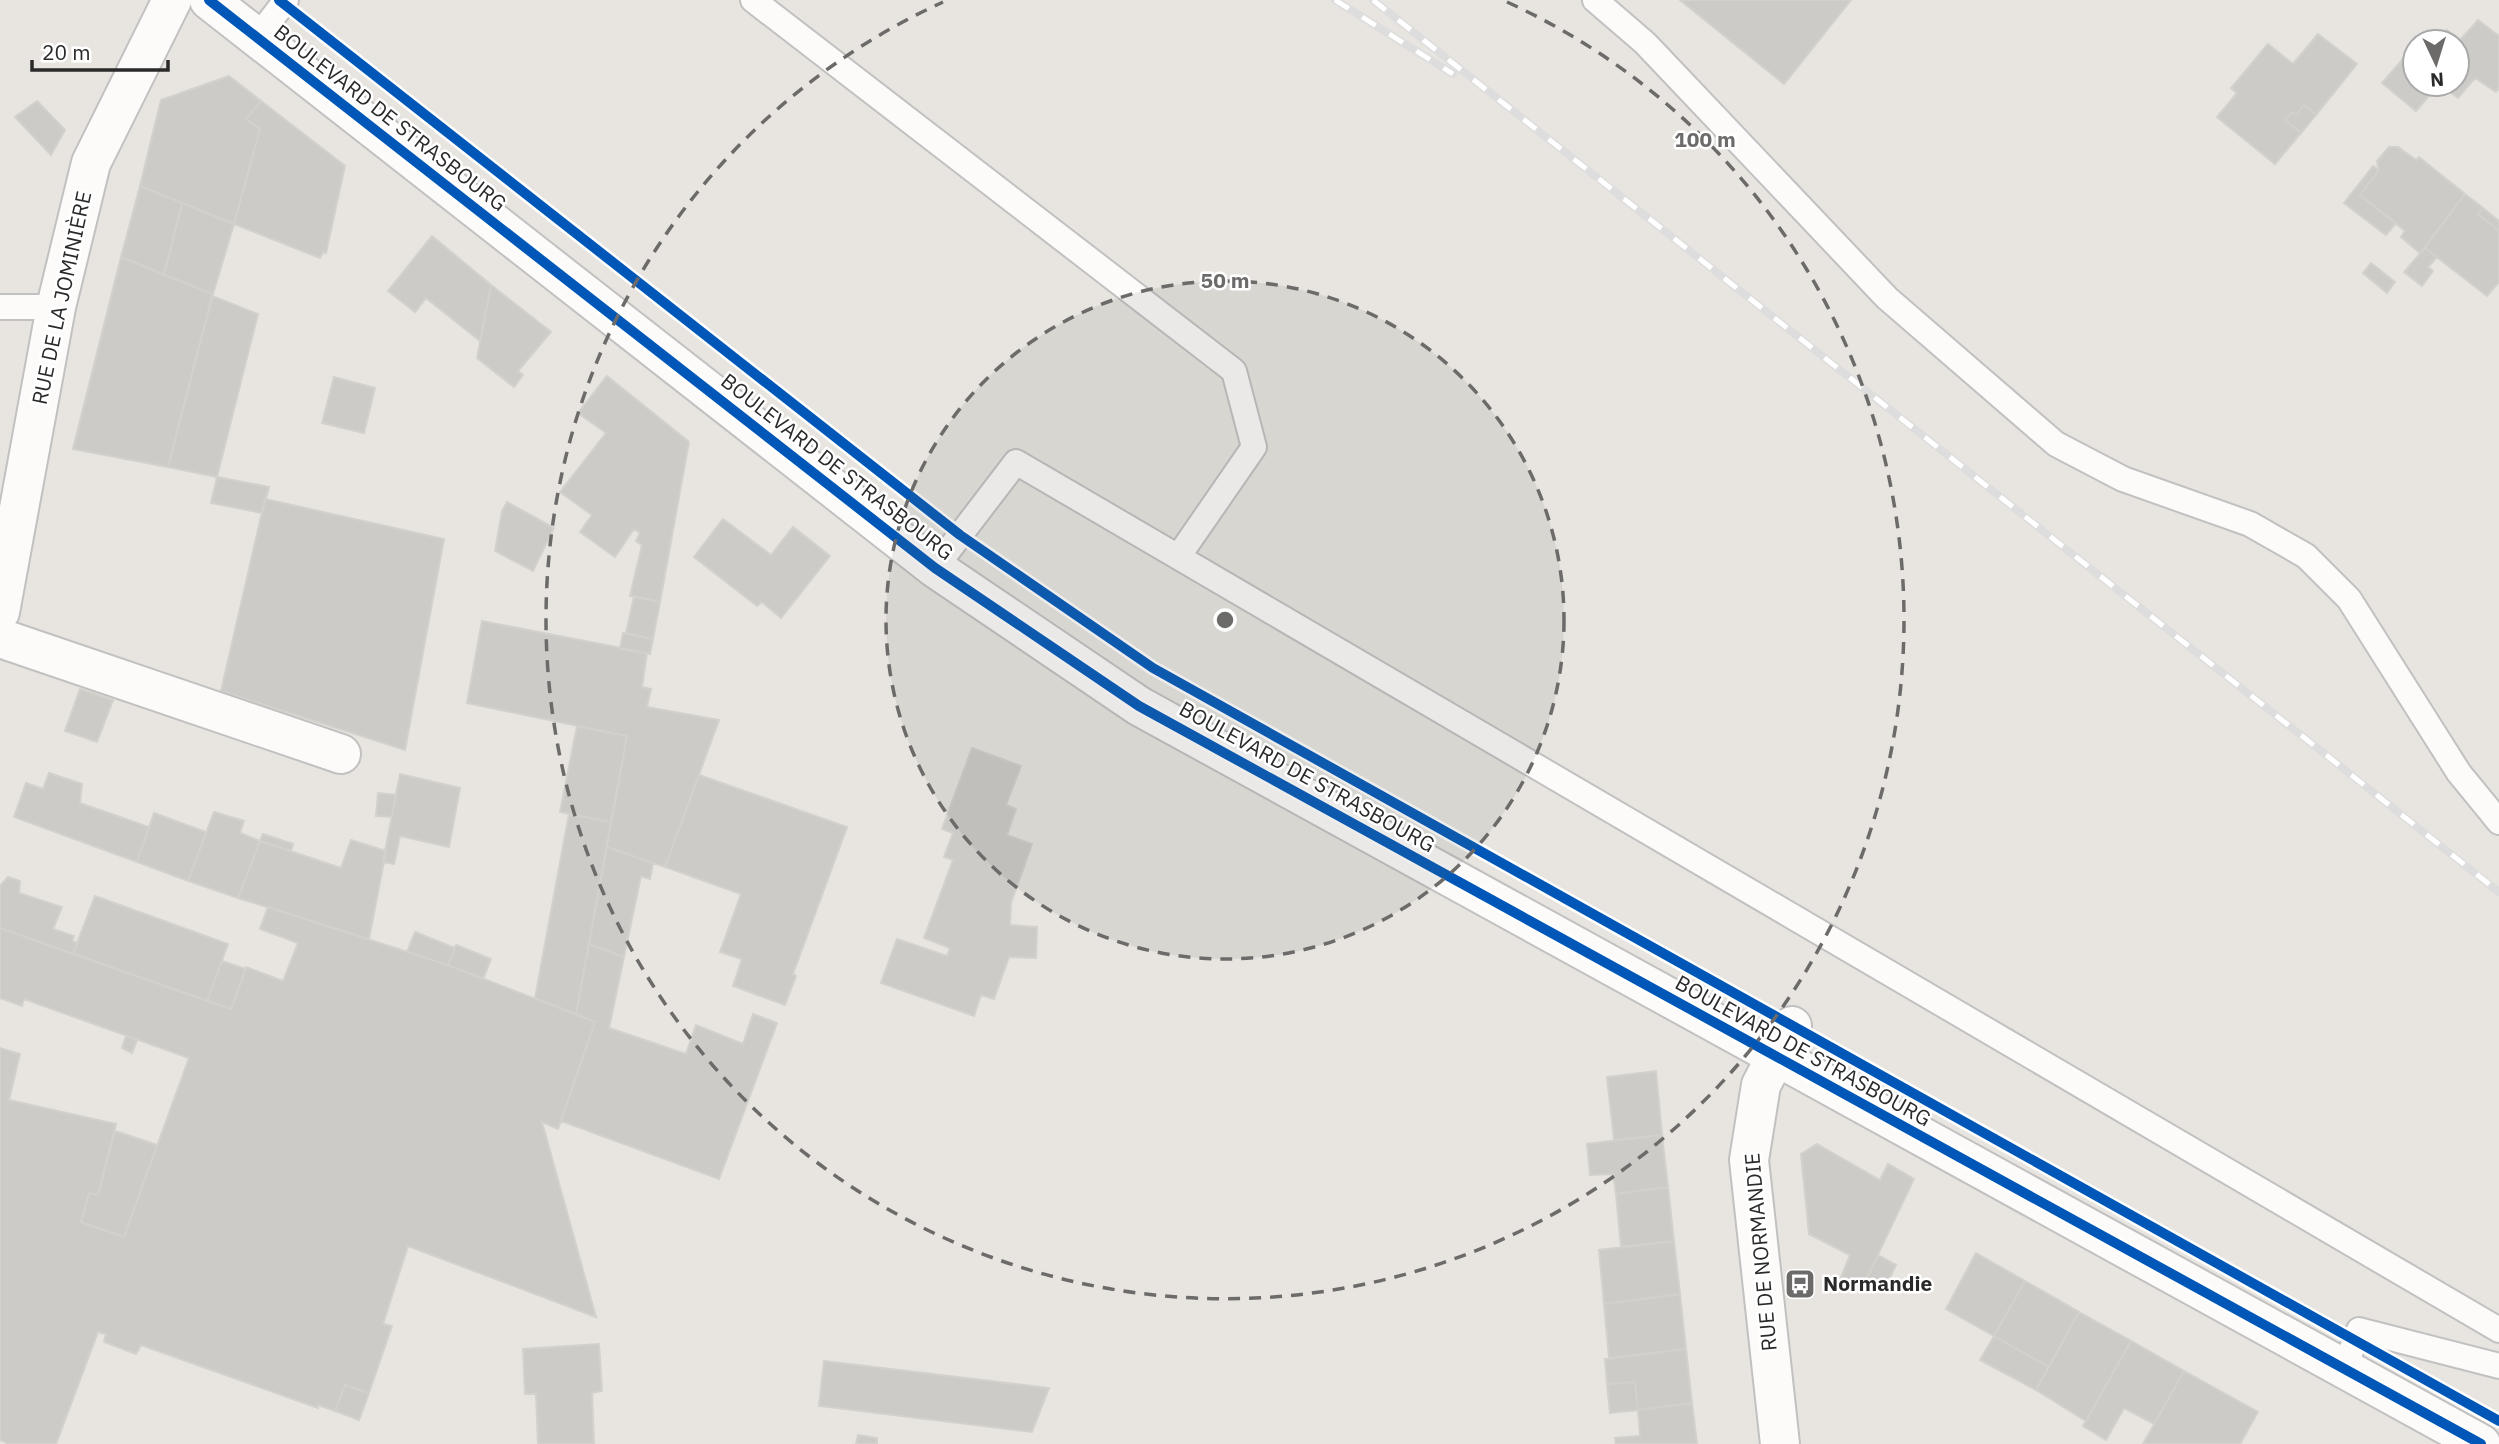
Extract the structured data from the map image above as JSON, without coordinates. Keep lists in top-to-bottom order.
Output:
{
  "streets": {
    "street": ["BOULEVARD DE STRASBOURG", "RUE DE LA JOMINIÈRE", "RUE DE NORMANDIE"]
  },
  "crossings": [
    ["BOULEVARD DE STRASBOURG", "RUE DE NORMANDIE"]
  ],
  "places": {
    "bus stop": ["Normandie"]
  },
  "scale_bar": "20 m",
  "north": "bottom",
  "rings": ["100 m", "50 m"]
}
